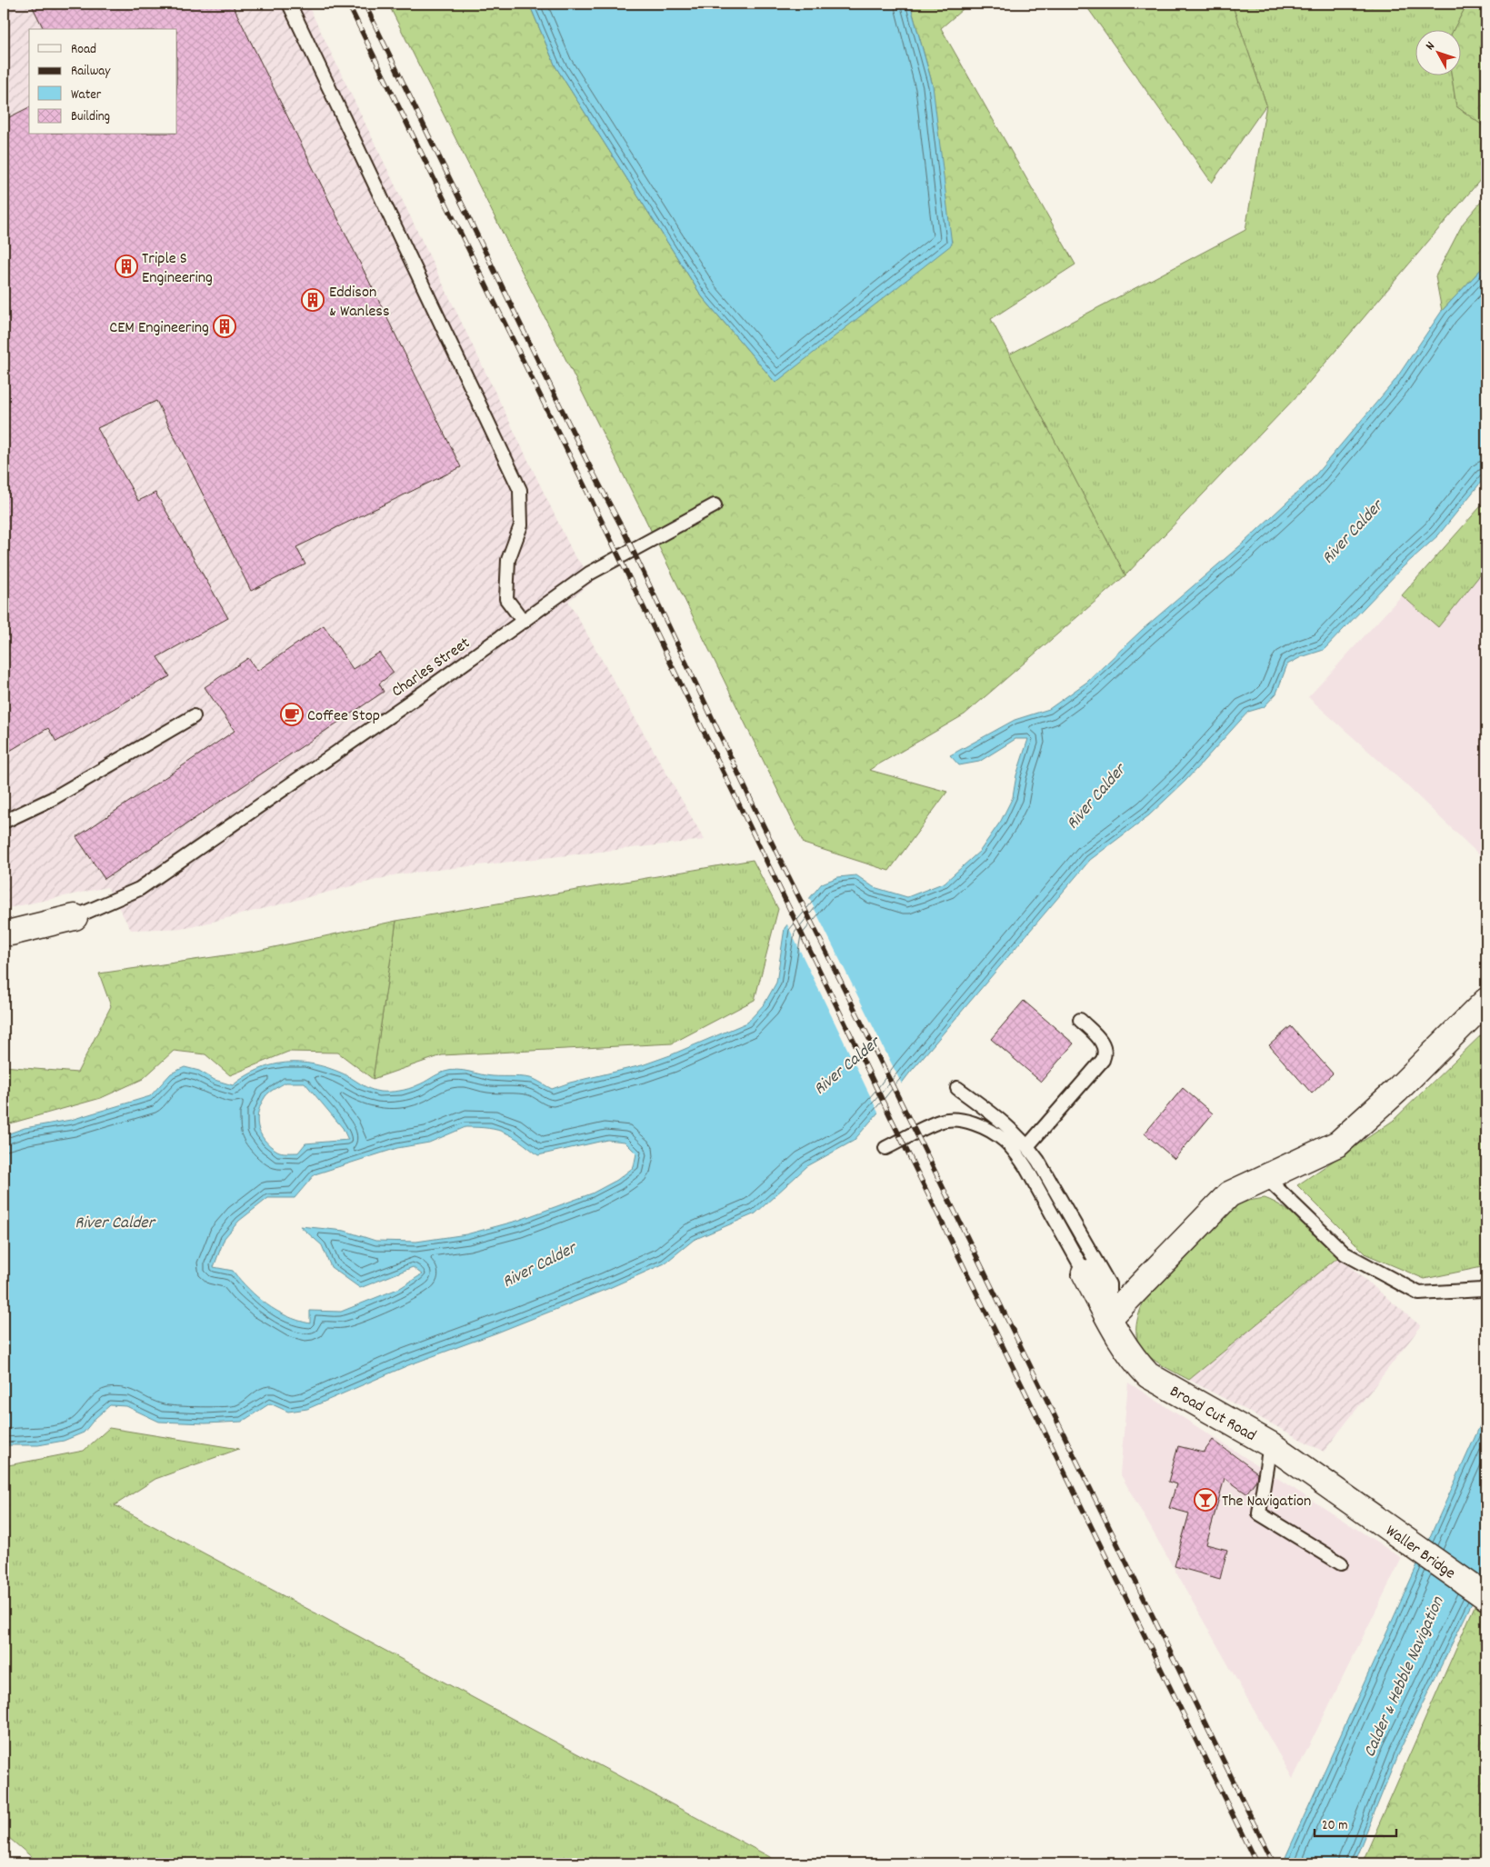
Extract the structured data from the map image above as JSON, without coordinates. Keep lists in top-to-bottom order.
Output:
{
  "streets": {
    "street": ["Broad Cut Road", "Waller Bridge"],
    "lane": ["Charles Street"]
  },
  "crossings": [
    ["Broad Cut Road", "Waller Bridge"]
  ],
  "water": ["River Calder", "Calder & Hebble Navigation"],
  "places": {
    "building": ["Triple S Engineering", "Eddison & Wanless", "CEM Engineering"],
    "cafe": ["Coffee Stop"],
    "bar": ["The Navigation"]
  },
  "legend": [
    "Road",
    "Railway",
    "Water",
    "Building"
  ],
  "scale_bar": "20 m",
  "north": "top left"
}
